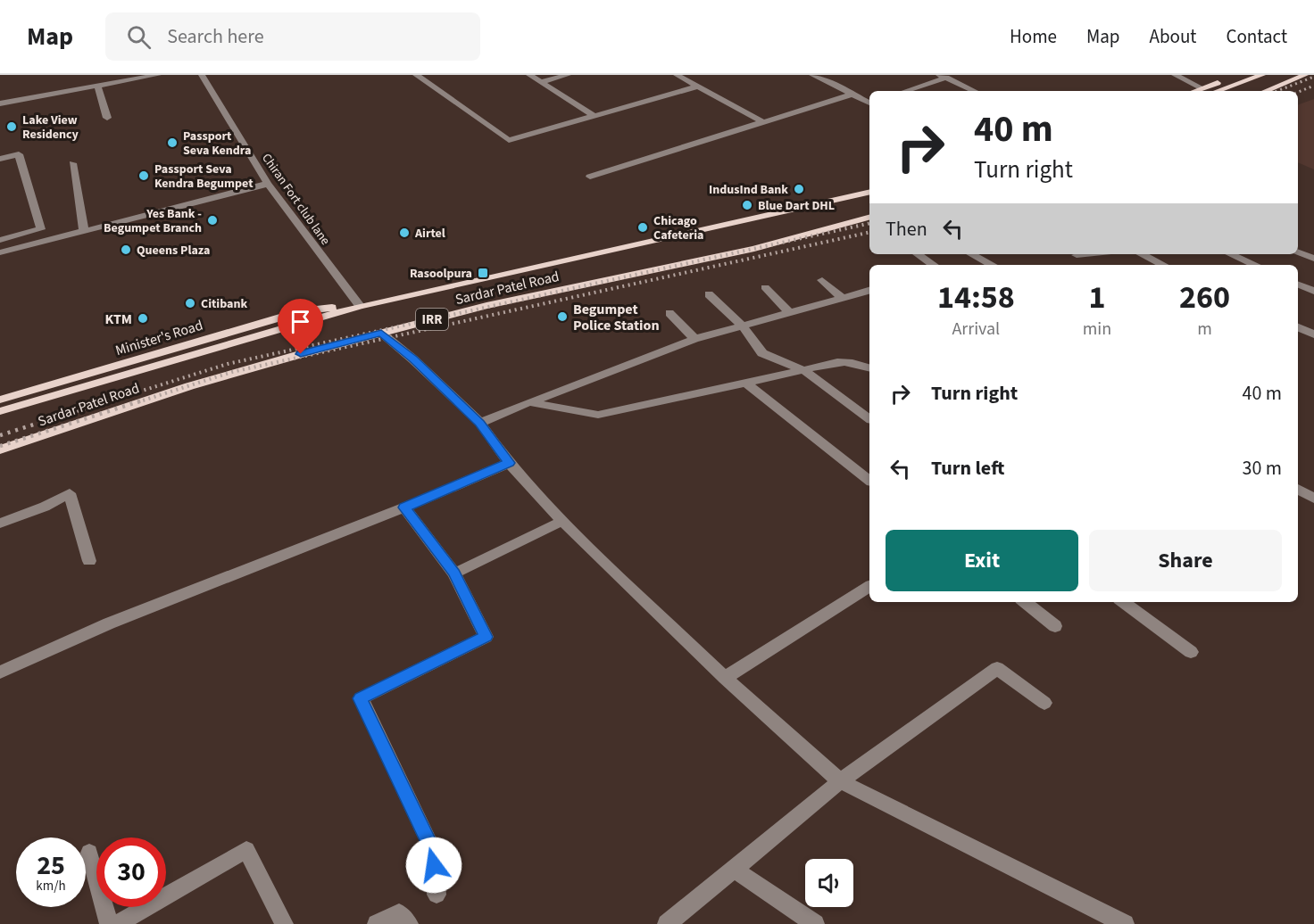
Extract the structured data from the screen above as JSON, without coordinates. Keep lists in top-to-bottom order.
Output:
{
  "streets": {
    "main road": ["Sardar Patel Road", "IRR", "Minister's Road"],
    "street": ["Chiran Fort club lane"]
  },
  "crossings": [
    ["Chiran Fort club lane", "Sardar Patel Road"],
    ["Chiran Fort club lane", "Minister's Road"],
    ["Sardar Patel Road", "Minister's Road"]
  ],
  "places": {
    "other": [
      "Lake View Residency",
      "Passport Seva Kendra",
      "Passport Seva Kendra Begumpet",
      "IndusInd Bank",
      "Blue Dart DHL",
      "Yes Bank - Begumpet Branch",
      "Chicago Cafeteria",
      "Airtel",
      "Queens Plaza",
      "Citibank",
      "Begumpet Police Station",
      "KTM"
    ],
    "transit": ["Rasoolpura"]
  },
  "page": {
    "header": "Map",
    "search": "Search here",
    "nav": [
      "Home",
      "Map",
      "About",
      "Contact"
    ],
    "turn": ["40 m", "Turn right"],
    "then": "Then",
    "eta": [
      "14:58",
      "Arrival",
      "1",
      "min",
      "260",
      "m"
    ],
    "list": [
      {
        "name": "Turn right",
        "value": "40 m"
      },
      {
        "name": "Turn left",
        "value": "30 m"
      }
    ],
    "buttons": ["Exit", "Share"],
    "speed": "25 km/h",
    "limit": "30"
  }
}
